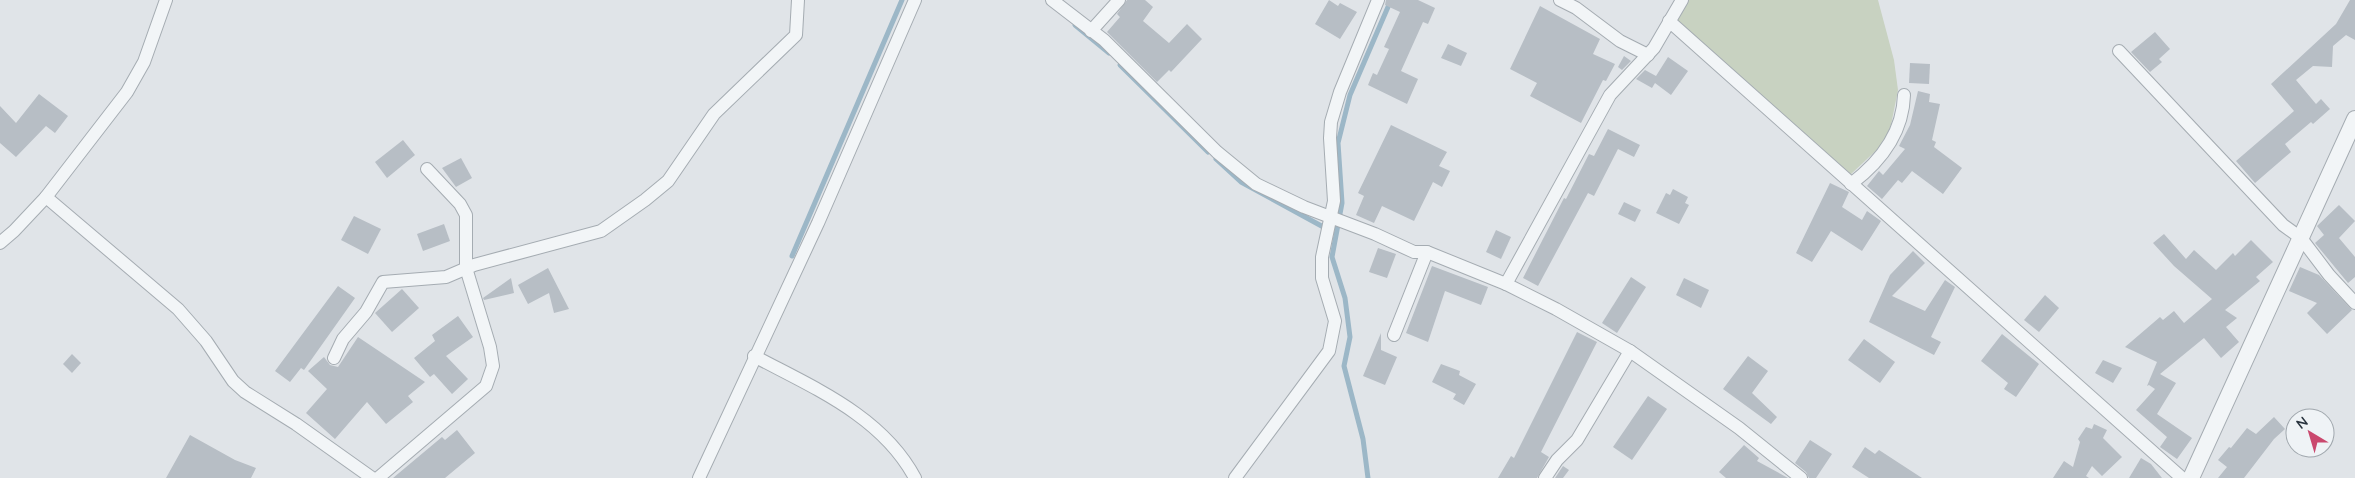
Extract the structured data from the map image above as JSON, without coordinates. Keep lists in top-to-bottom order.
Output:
{
  "north": "top left"
}
